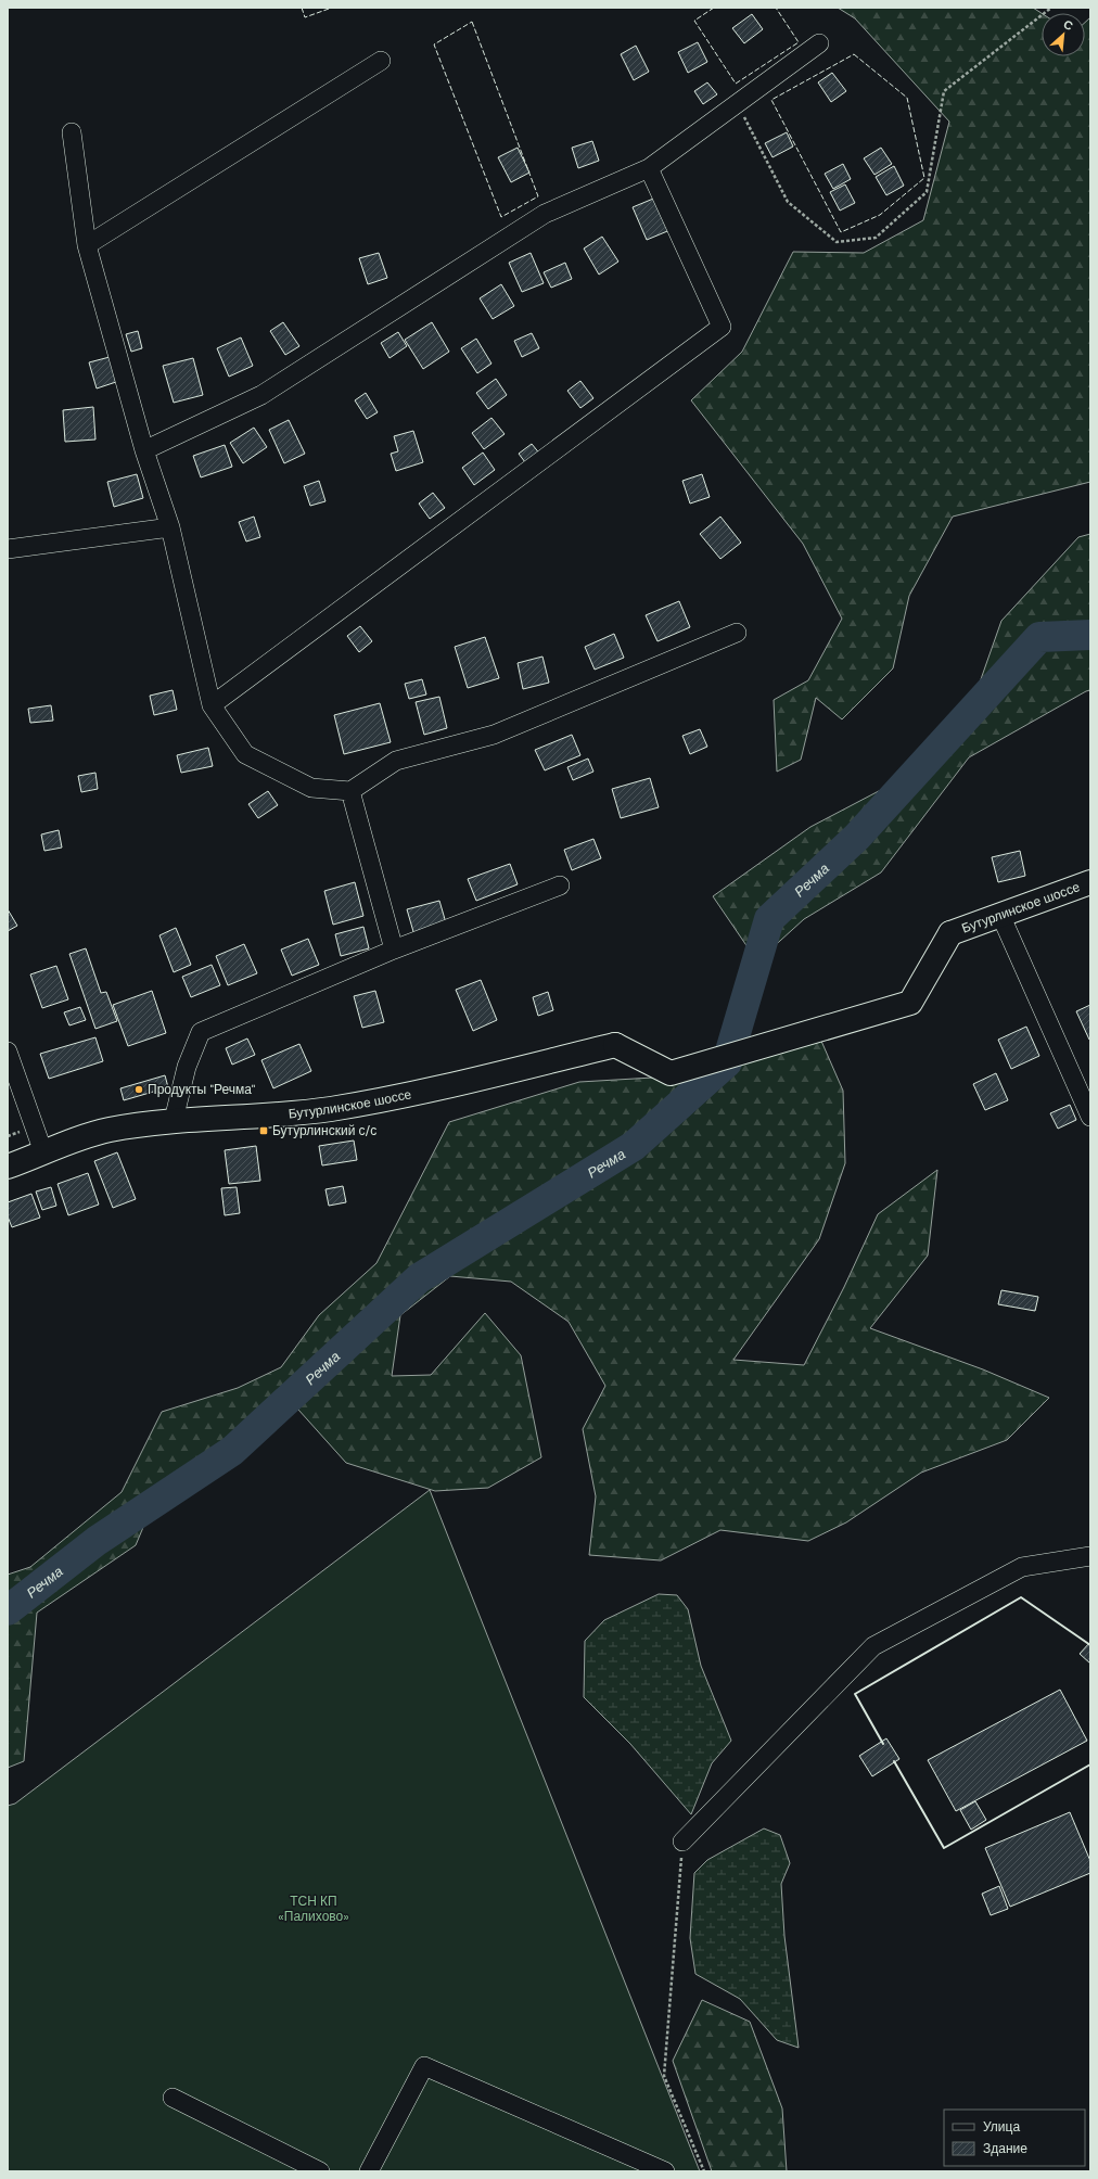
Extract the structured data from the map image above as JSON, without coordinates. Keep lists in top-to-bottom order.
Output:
{
  "streets": {
    "main road": ["Бутурлинское шоссе"]
  },
  "water": ["Речма"],
  "parks": ["ТСН КП «Палихово»"],
  "places": {
    "other": ["Продукты \"Речма\""],
    "transit": ["Бутурлинский с/с"]
  },
  "legend": ["Улица", "Здание"],
  "north": "top right"
}
